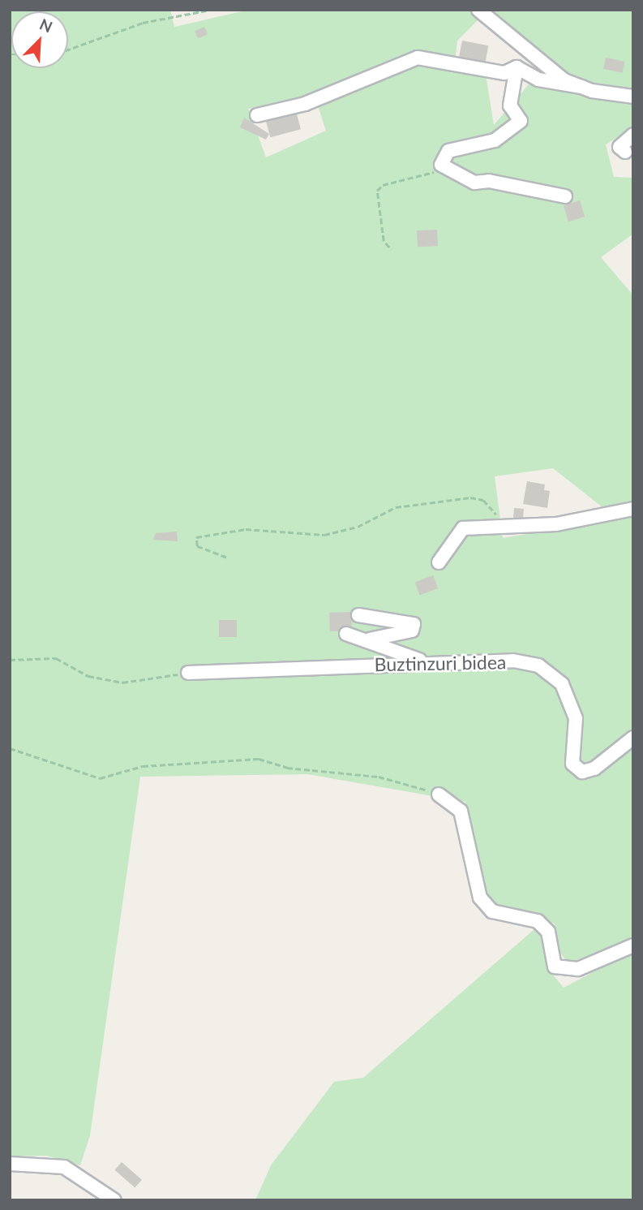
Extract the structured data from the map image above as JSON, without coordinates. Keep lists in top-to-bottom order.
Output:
{
  "streets": {
    "street": ["Buztinzuri bidea"]
  },
  "north": "top right"
}
